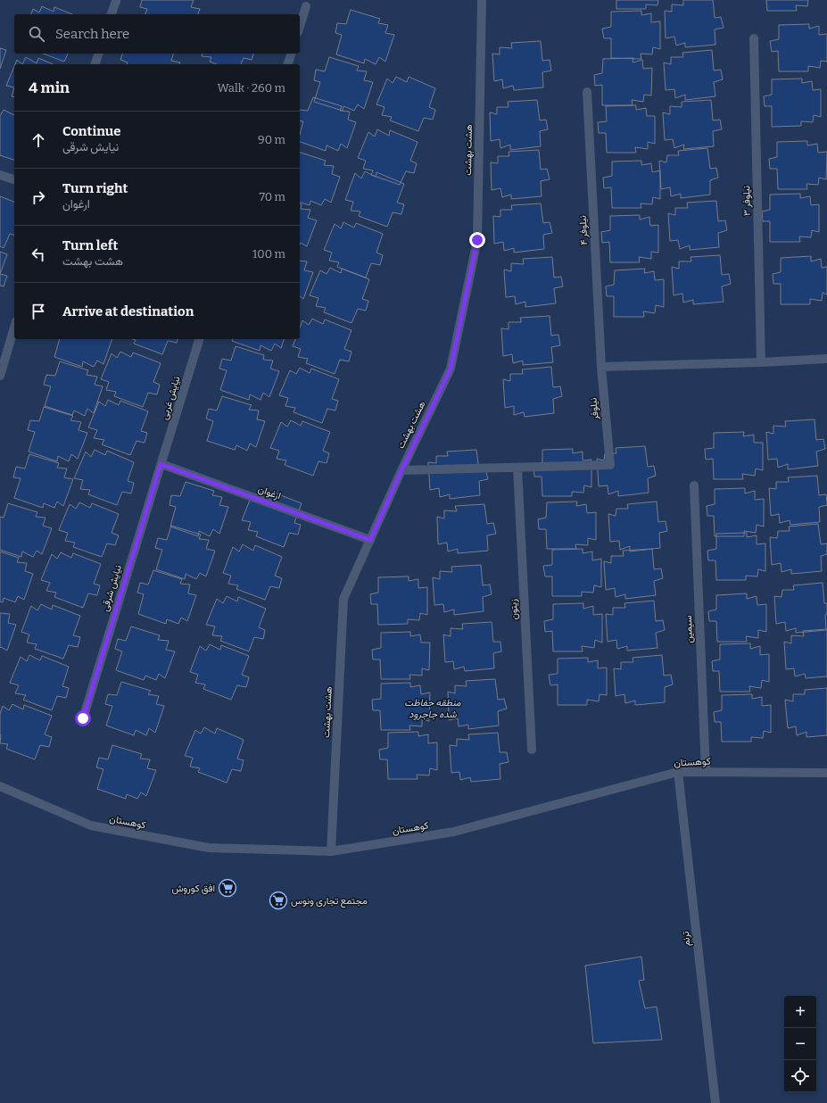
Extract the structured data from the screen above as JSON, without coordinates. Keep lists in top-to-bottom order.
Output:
{
  "streets": {
    "street": [
      "هشت بهشت",
      "نیلوفر ۳",
      "نیلوفر ۴",
      "نیایش غربی",
      "نیلوفر",
      "ارغوان",
      "نیایش شرقی",
      "زیتون",
      "سیمین",
      "کوهستان",
      "ترنم"
    ]
  },
  "crossings": [
    ["هشت بهشت", "نیلوفر"],
    ["هشت بهشت", "ارغوان"],
    ["هشت بهشت", "کوهستان"],
    ["نیلوفر ۴", "نیلوفر"],
    ["نیایش غربی", "ارغوان"],
    ["نیایش غربی", "نیایش شرقی"],
    ["نیلوفر", "زیتون"],
    ["ارغوان", "نیایش شرقی"],
    ["سیمین", "کوهستان"],
    ["کوهستان", "ترنم"]
  ],
  "parks": ["منطقه حفاظت شده جاجرود"],
  "places": {
    "supermarket": ["افق کوروش", "مجتمع تجاری ونوس"]
  },
  "page": {
    "search": "Search here",
    "heading": ["4 min", "Walk · 260 m"],
    "list": [
      ["Continue", "نیایش شرقی", "90 m"],
      ["Turn right", "ارغوان", "70 m"],
      ["Turn left", "هشت بهشت", "100 m"],
      "Arrive at destination"
    ],
    "map_buttons": ["+", "−"]
  }
}
